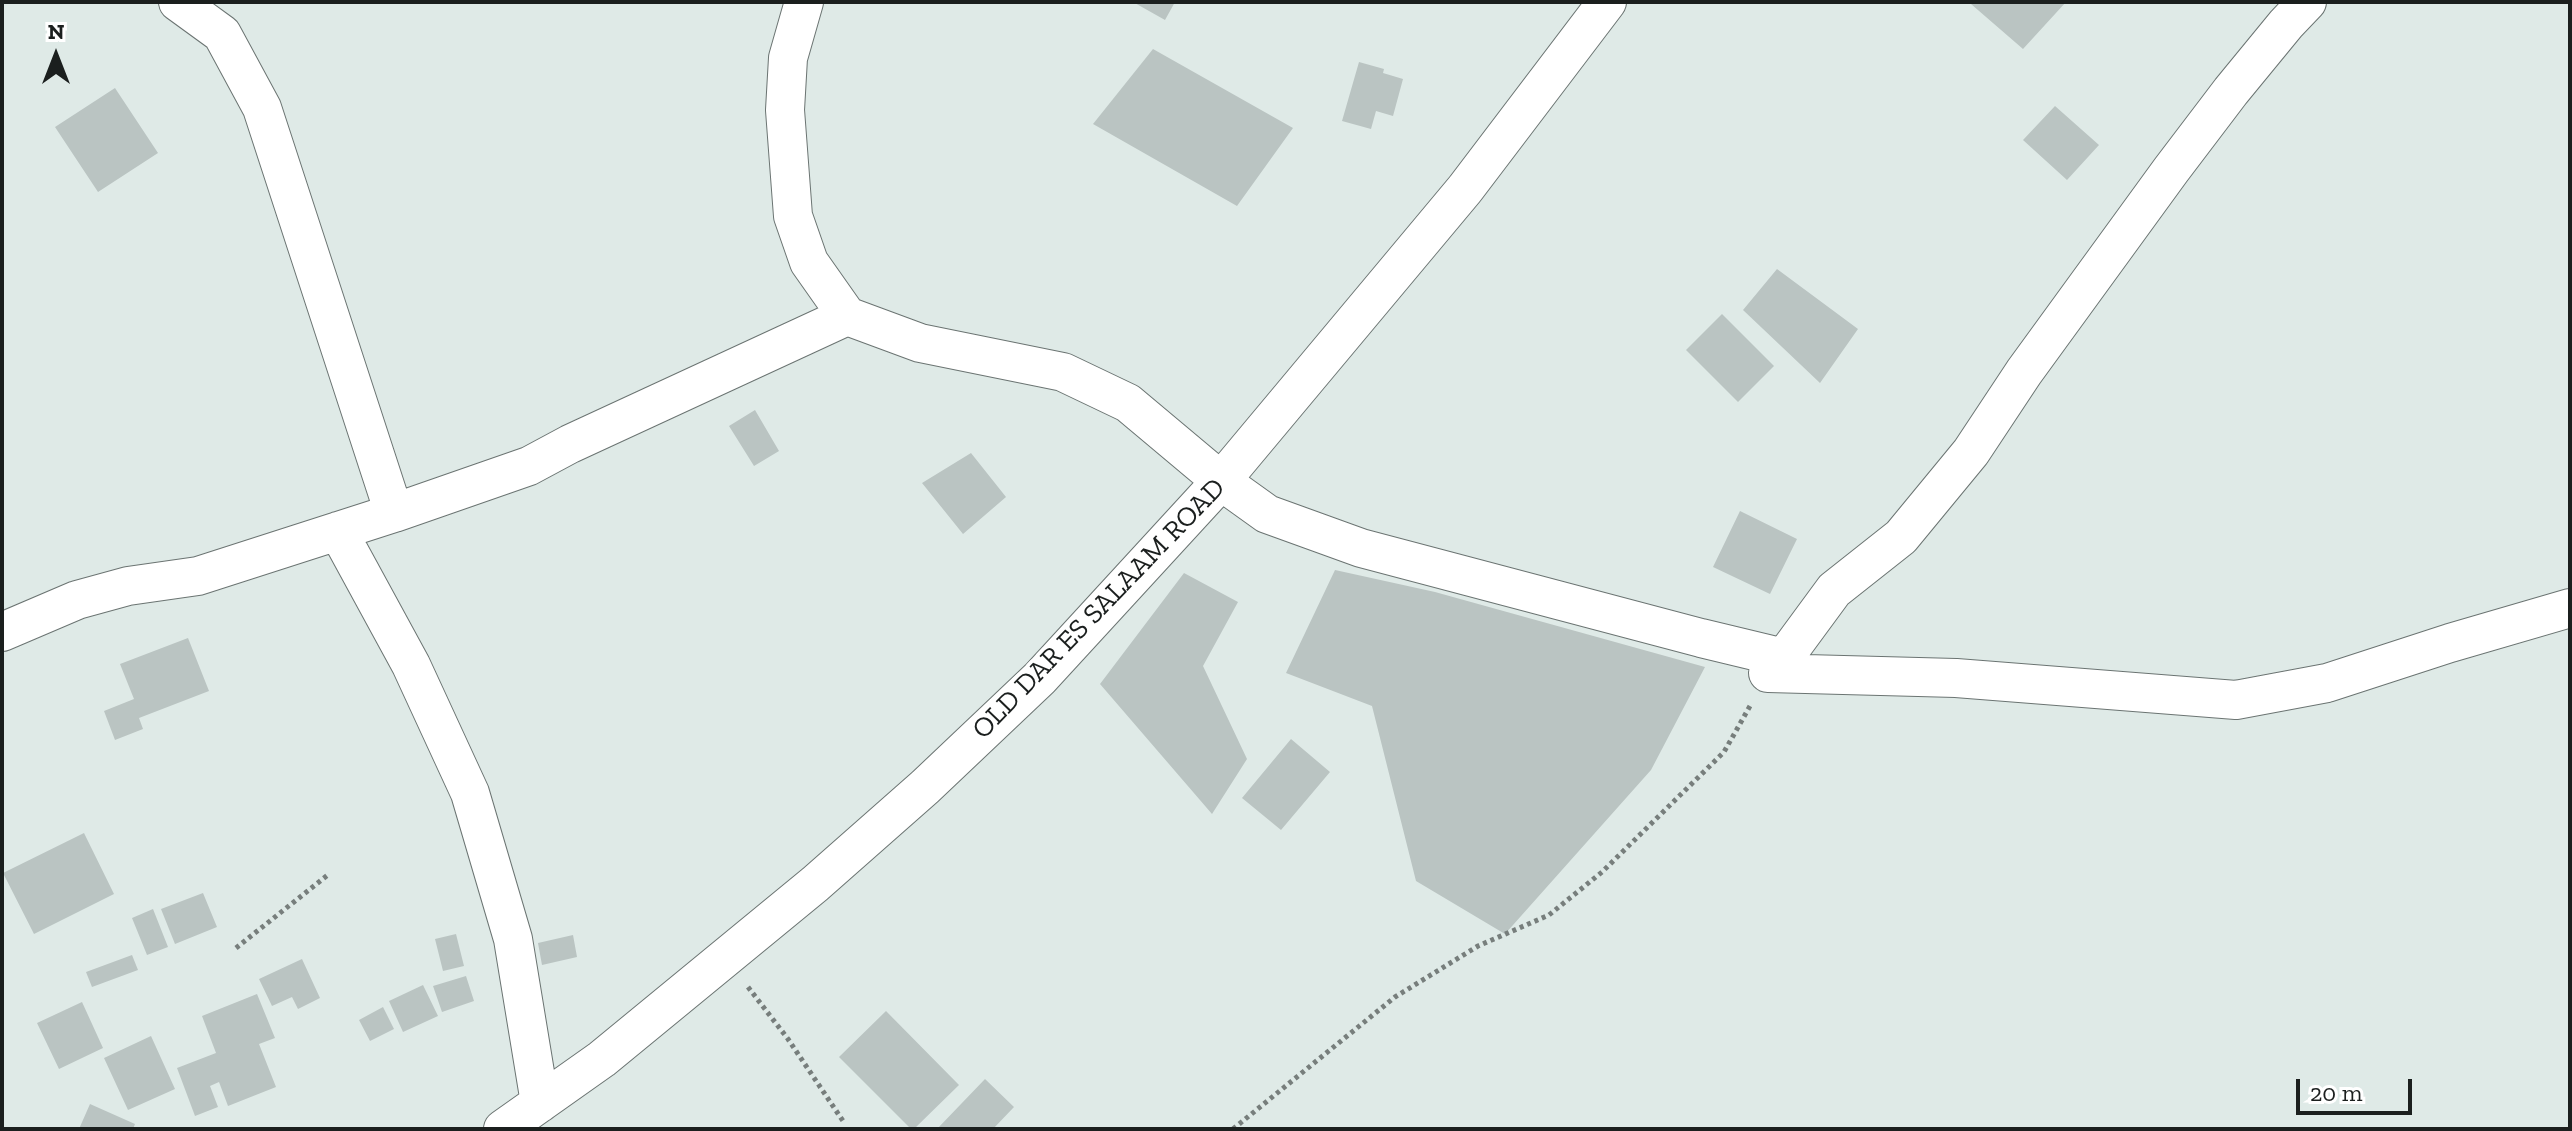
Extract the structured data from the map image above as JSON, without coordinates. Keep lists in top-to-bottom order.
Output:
{
  "streets": {
    "street": ["OLD DAR ES SALAAM ROAD"]
  },
  "scale_bar": "20 m",
  "north": "top"
}
